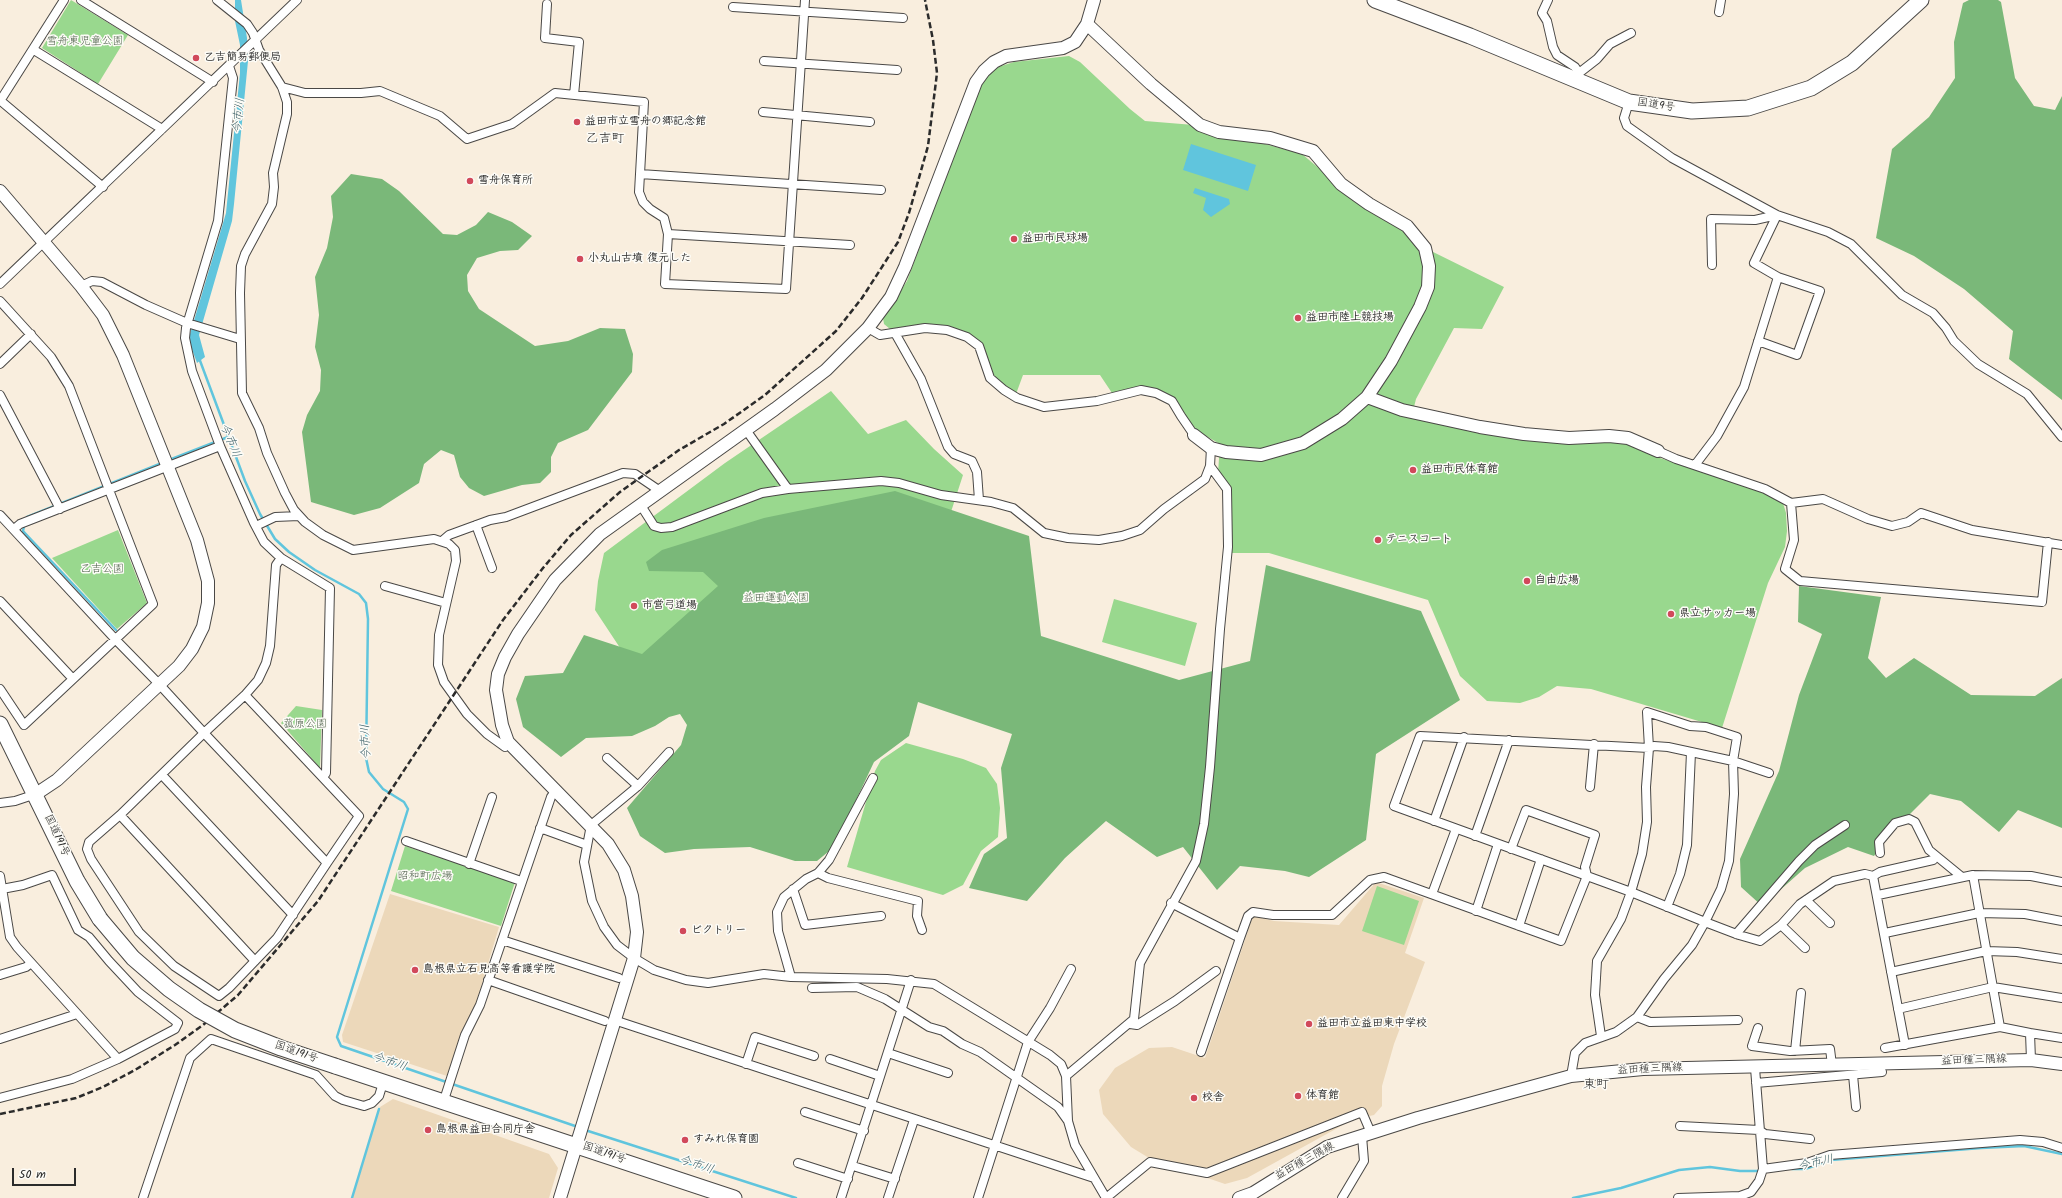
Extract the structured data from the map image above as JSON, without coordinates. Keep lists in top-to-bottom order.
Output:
{
  "streets": {
    "highway": ["国道9号", "国道191号"],
    "street": ["益田種三隅線"]
  },
  "districts": ["乙吉町", "東町"],
  "water": ["今市川"],
  "parks": [
    "雪舟東児童公園",
    "乙吉公園",
    "益田運動公園",
    "菰原公園",
    "昭和町広場"
  ],
  "places": [
    "乙吉簡易郵便局",
    "益田市立雪舟の郷記念館",
    "雪舟保育所",
    "益田市民球場",
    "小丸山古墳 復元した",
    "益田市陸上競技場",
    "益田市民体育館",
    "テニスコート",
    "自由広場",
    "市営弓道場",
    "県立サッカー場",
    "ビクトリー",
    "島根県立石見高等看護学院",
    "益田市立益田東中学校",
    "体育館",
    "校舎",
    "島根県益田合同庁舎",
    "すみれ保育園"
  ],
  "scale_bar": "50 m"
}
